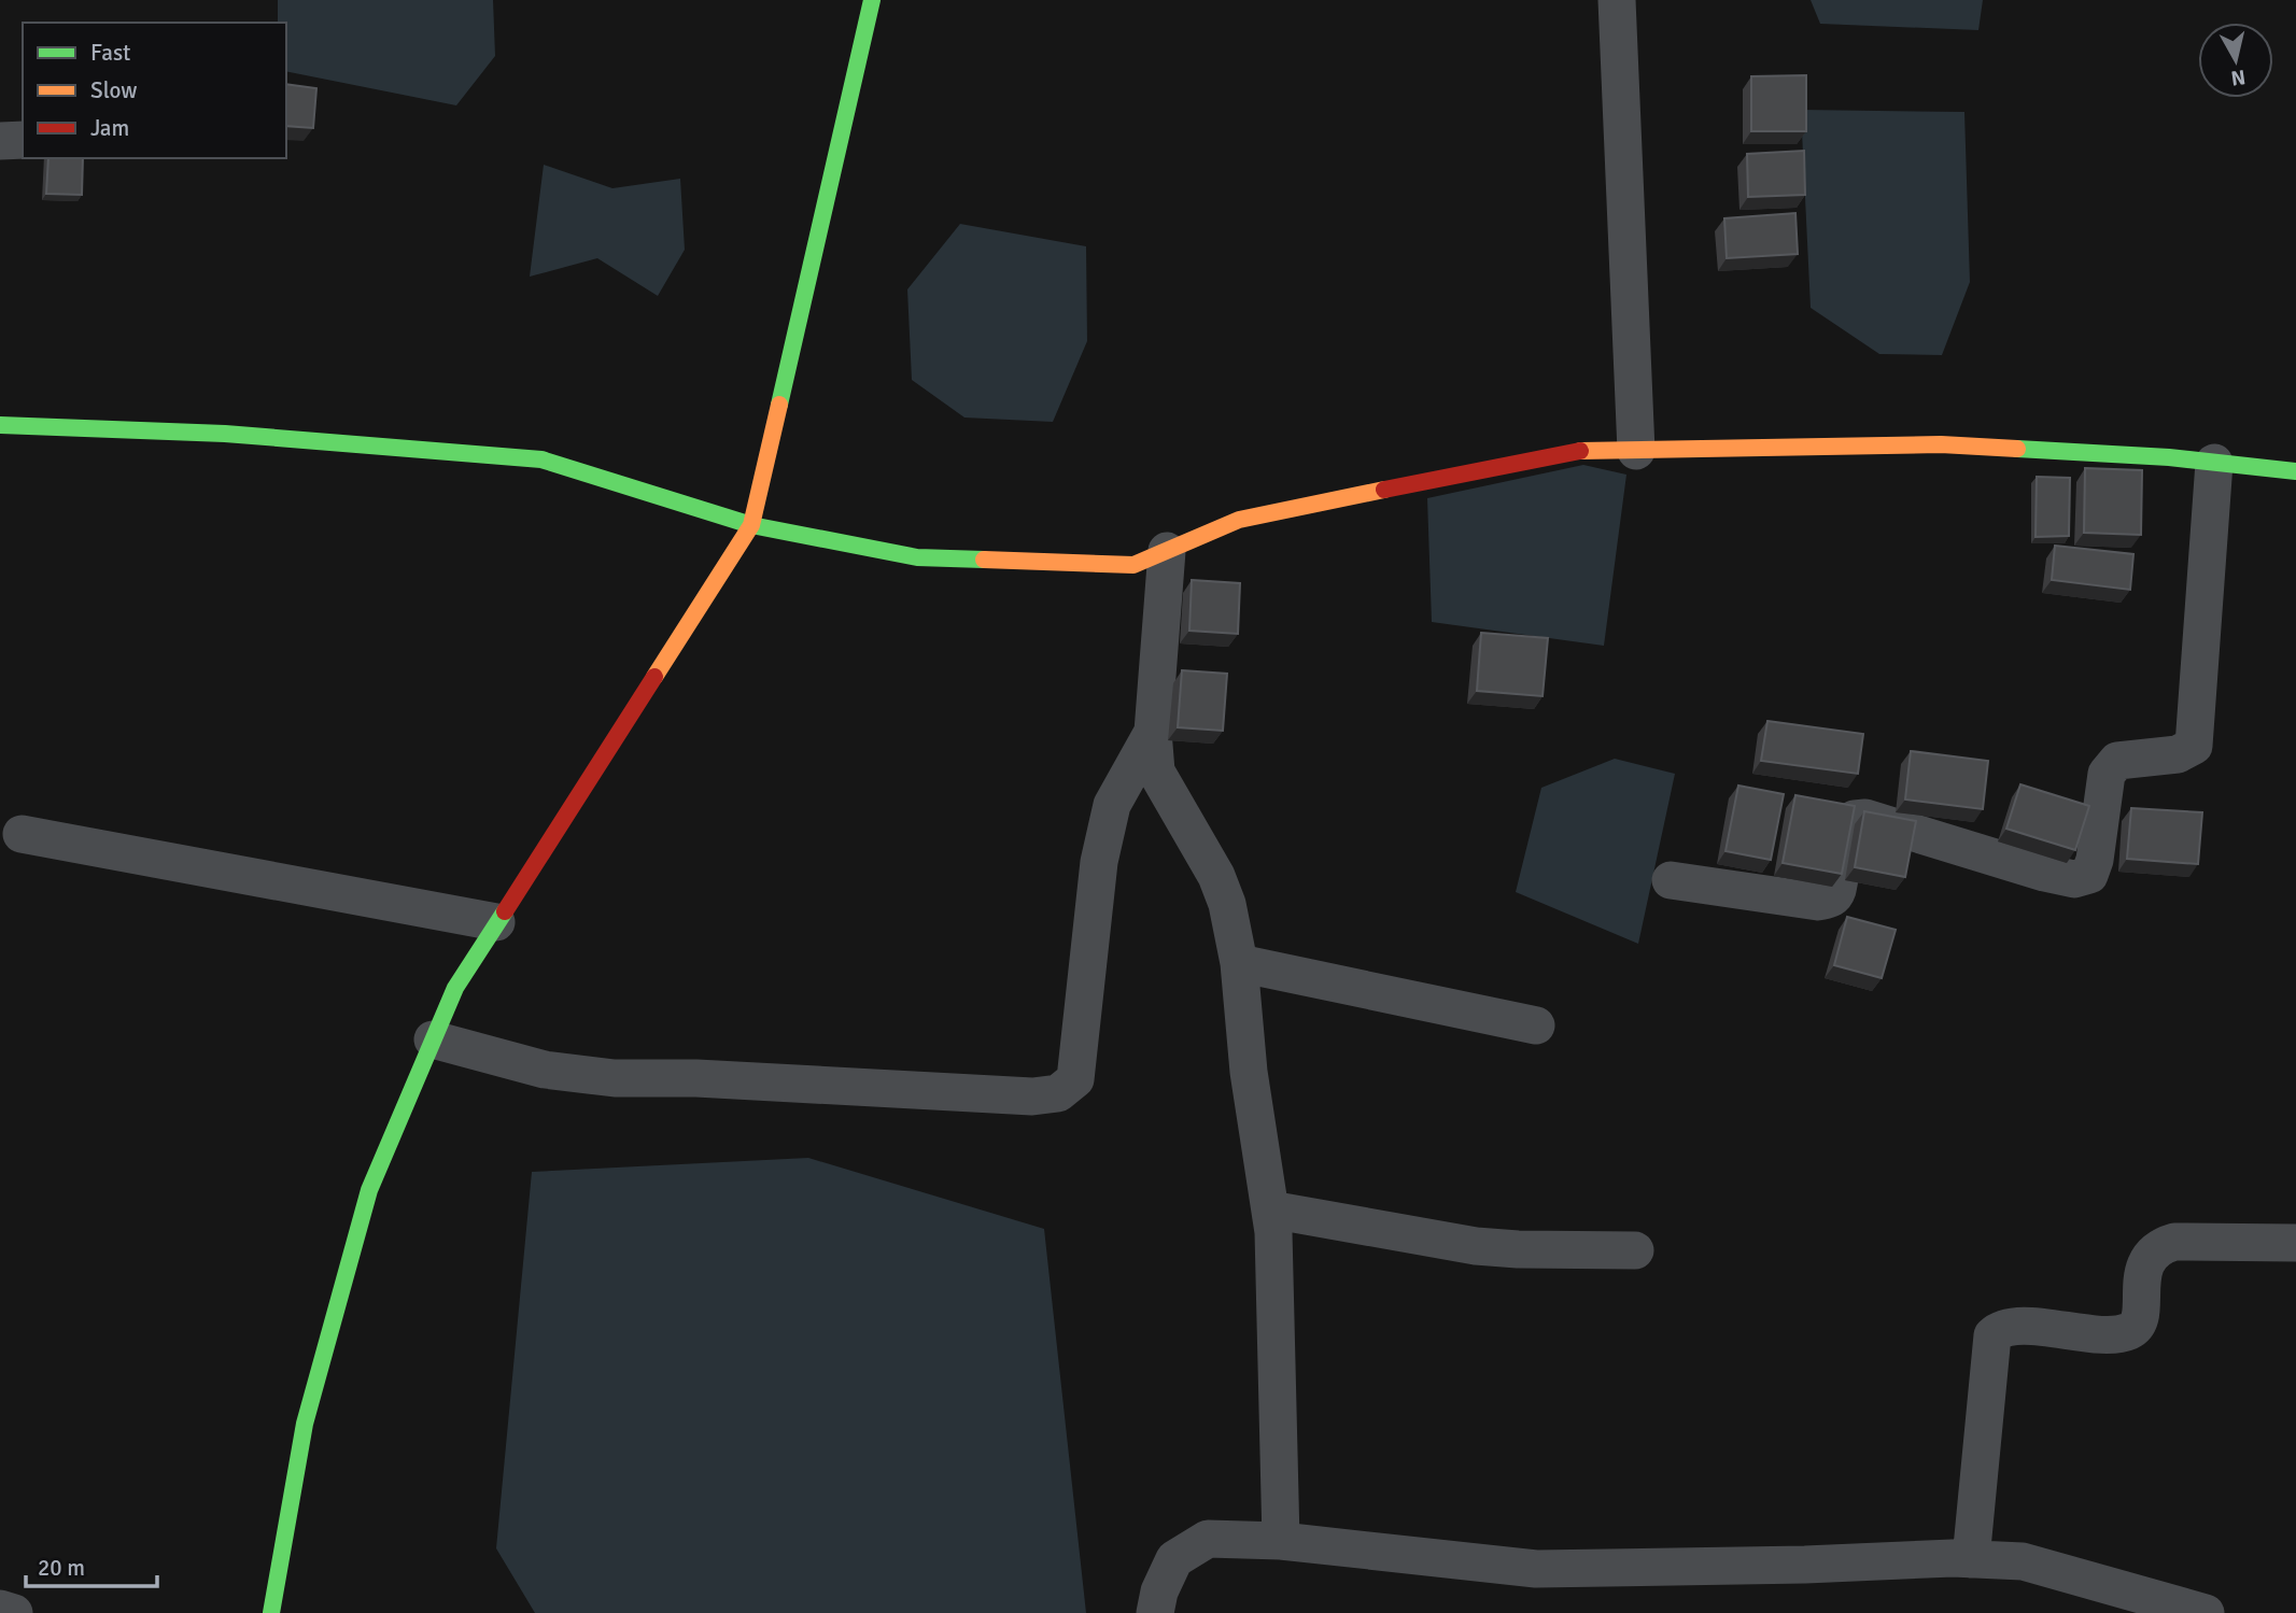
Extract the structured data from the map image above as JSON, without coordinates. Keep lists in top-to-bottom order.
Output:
{
  "legend": ["Fast", "Slow", "Jam"],
  "scale_bar": "20 m",
  "north": "bottom"
}
